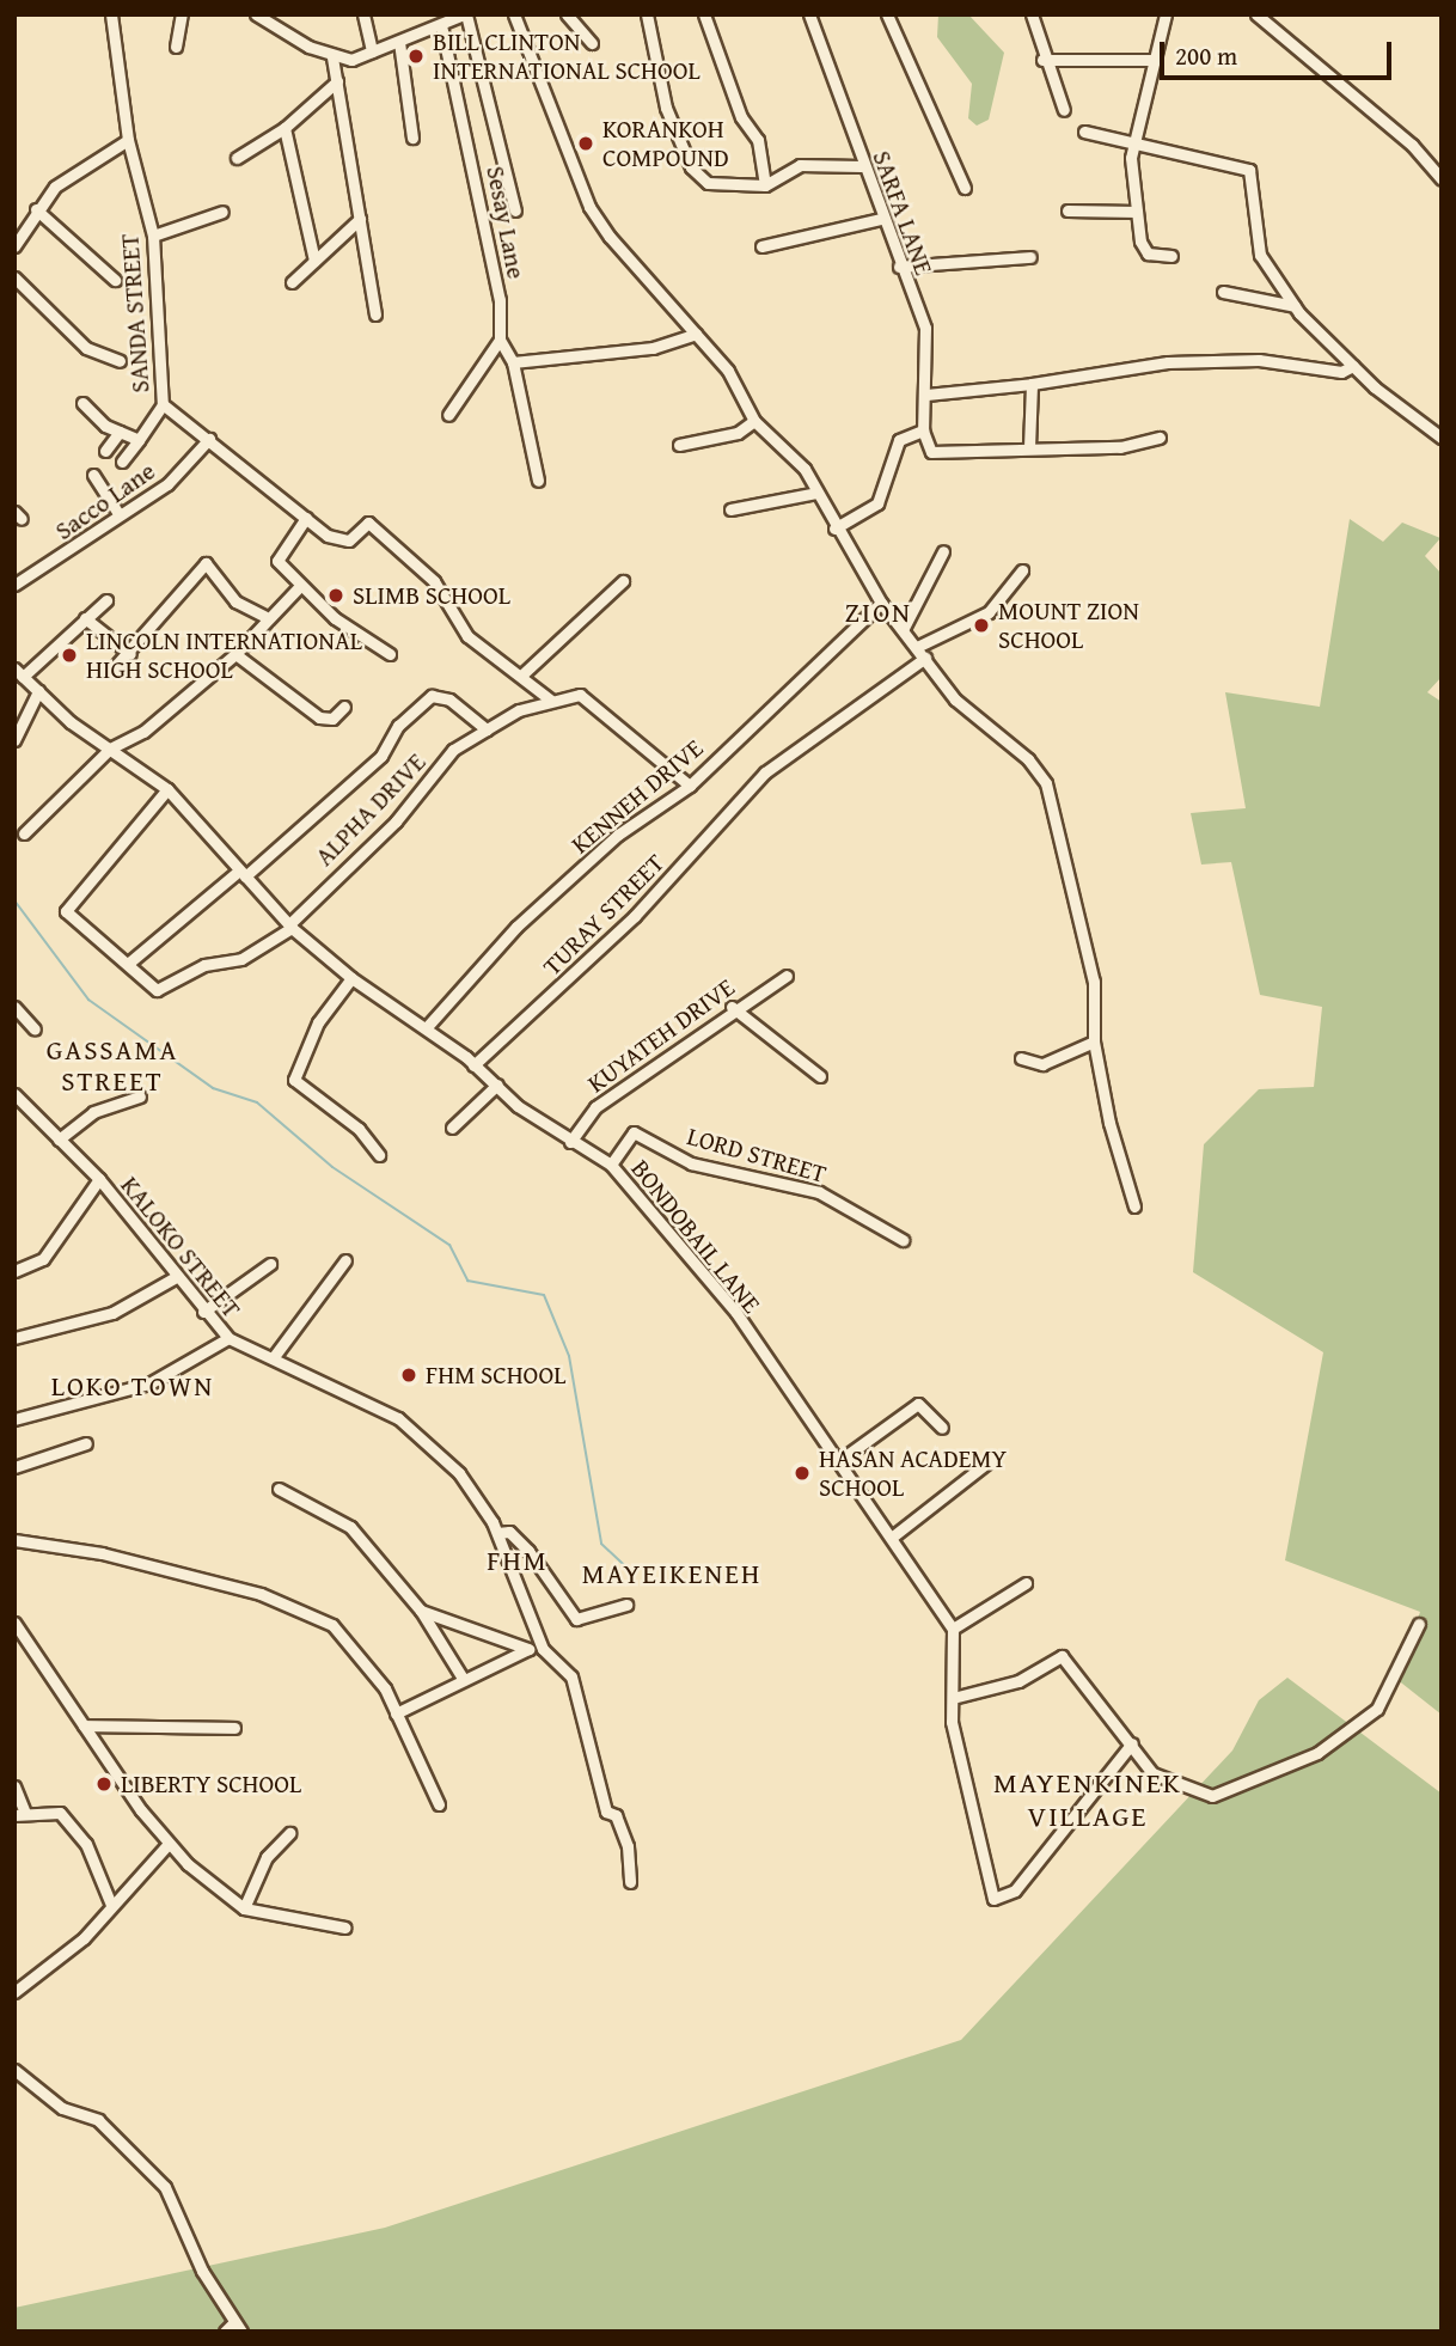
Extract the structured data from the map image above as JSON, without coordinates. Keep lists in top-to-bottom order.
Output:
{
  "streets": {
    "street": [
      "SARFA LANE",
      "Sesay Lane",
      "SANDA STREET",
      "Sacco Lane",
      "KENNEH DRIVE",
      "ALPHA DRIVE",
      "TURAY STREET",
      "KUYATEH DRIVE",
      "LORD STREET",
      "BONDOBAIL LANE",
      "KALOKO STREET"
    ]
  },
  "crossings": [
    ["SANDA STREET", "Sacco Lane"],
    ["KENNEH DRIVE", "BONDOBAIL LANE"],
    ["ALPHA DRIVE", "BONDOBAIL LANE"],
    ["TURAY STREET", "BONDOBAIL LANE"],
    ["KUYATEH DRIVE", "BONDOBAIL LANE"],
    ["LORD STREET", "BONDOBAIL LANE"]
  ],
  "districts": [
    "ZION",
    "GASSAMA STREET",
    "LOKO TOWN",
    "FHM",
    "MAYEIKENEH",
    "MAYENKINEK VILLAGE"
  ],
  "places": [
    "BILL CLINTON INTERNATIONAL SCHOOL",
    "KORANKOH COMPOUND",
    "SLIMB SCHOOL",
    "MOUNT ZION SCHOOL",
    "LINCOLN INTERNATIONAL HIGH SCHOOL",
    "FHM SCHOOL",
    "HASAN ACADEMY SCHOOL",
    "LIBERTY SCHOOL"
  ],
  "scale_bar": "200 m"
}
